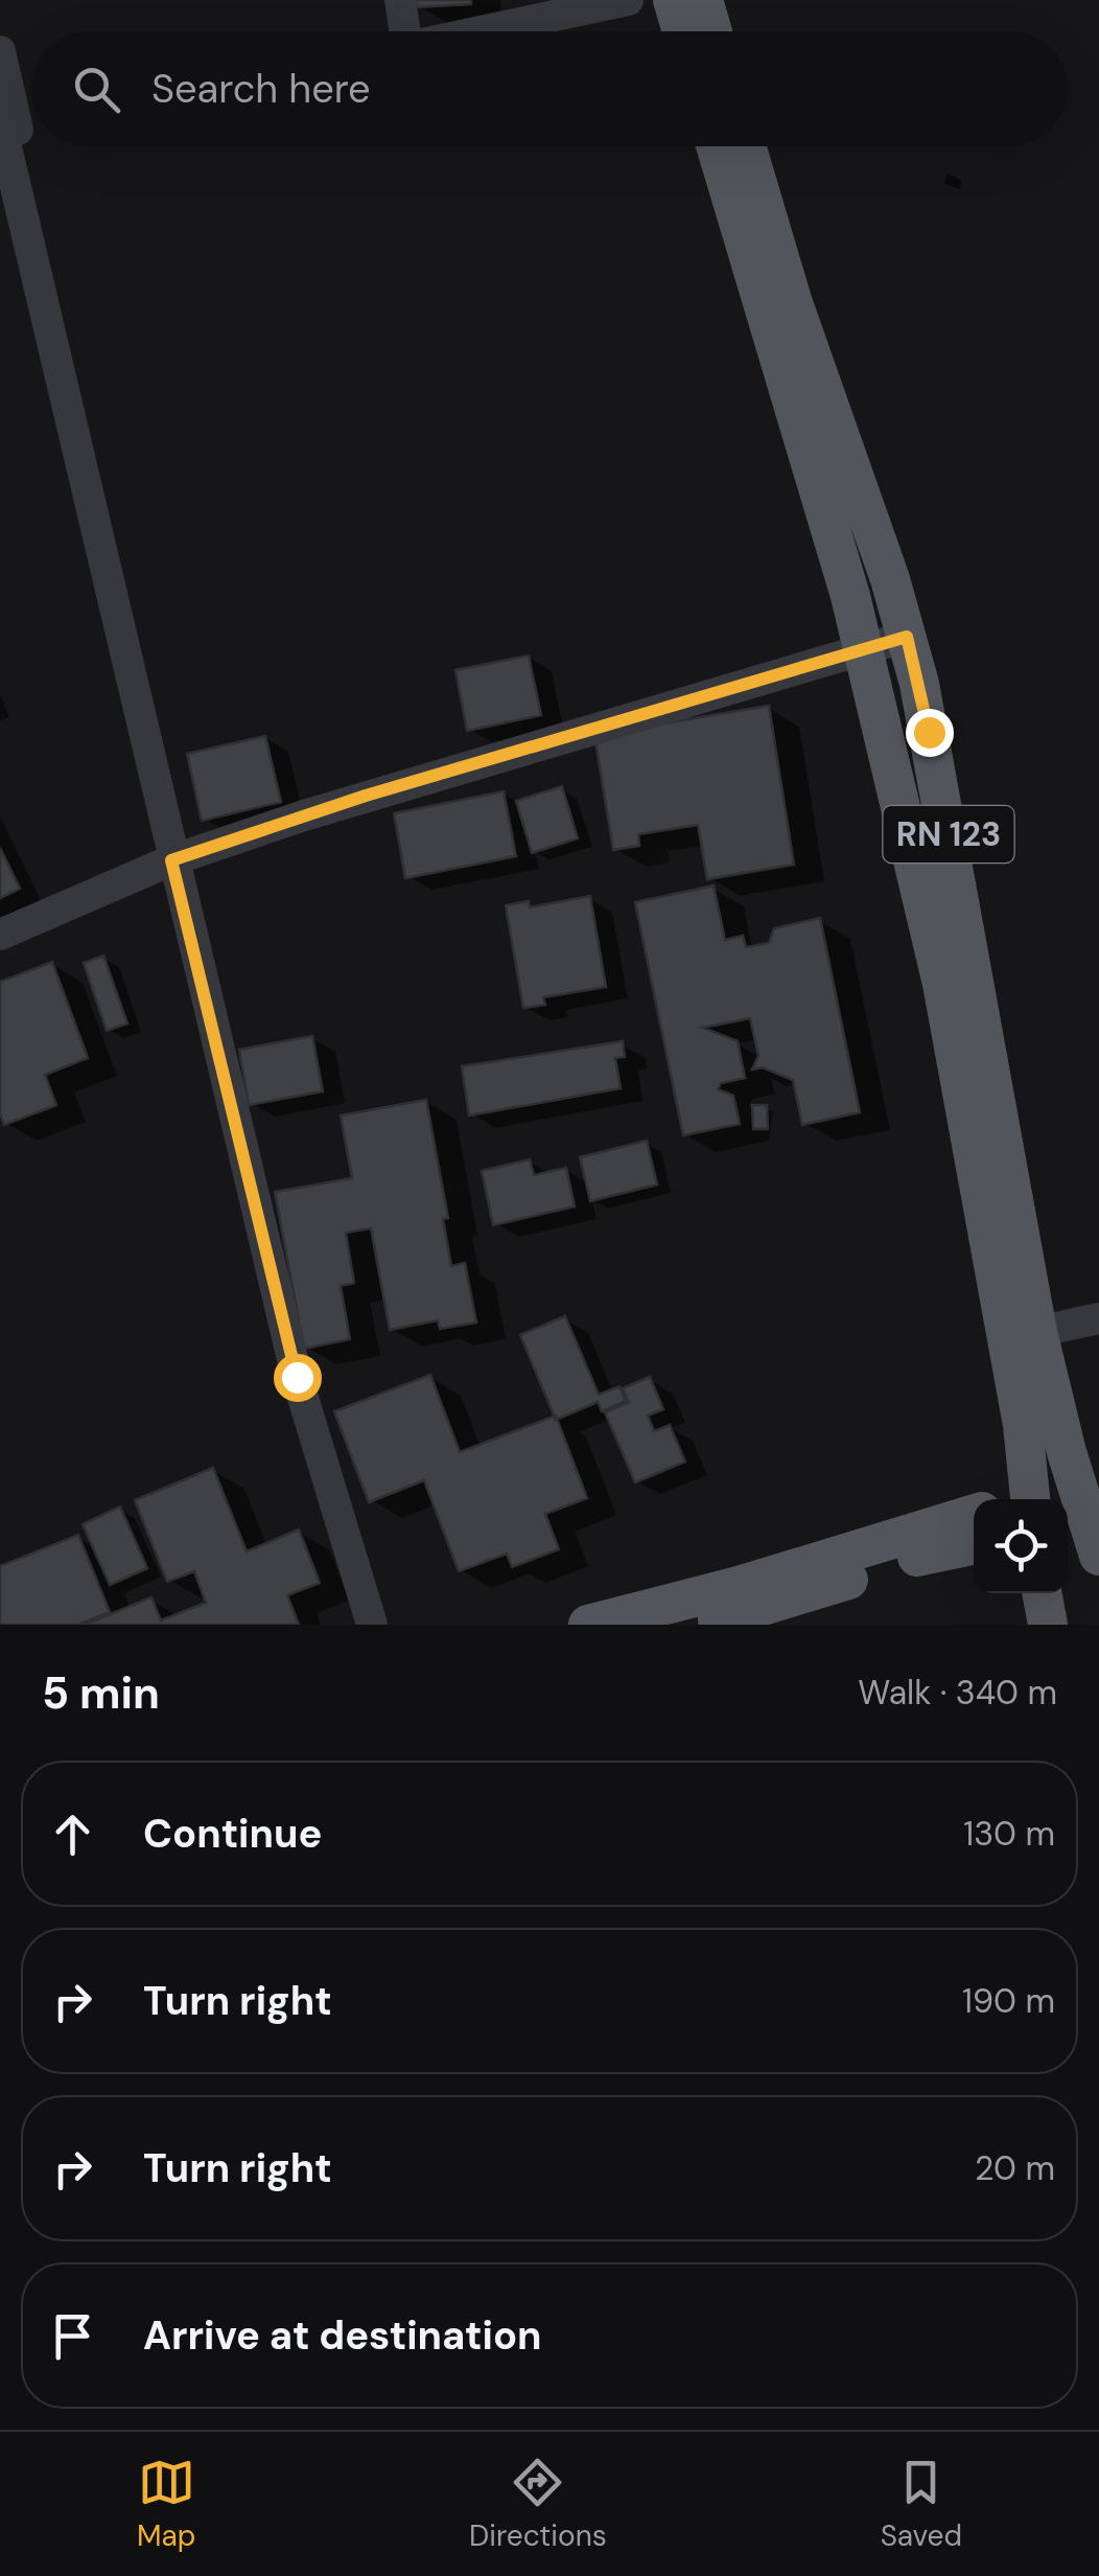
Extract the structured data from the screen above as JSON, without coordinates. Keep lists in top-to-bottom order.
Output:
{
  "streets": {
    "main road": ["RN 123"]
  },
  "page": {
    "search": "Search here",
    "heading": ["5 min", "Walk · 340 m"],
    "list": [
      ["Continue", "130 m"],
      ["Turn right", "190 m"],
      ["Turn right", "20 m"],
      "Arrive at destination"
    ],
    "nav": ["Map", "Directions", "Saved"]
  }
}
